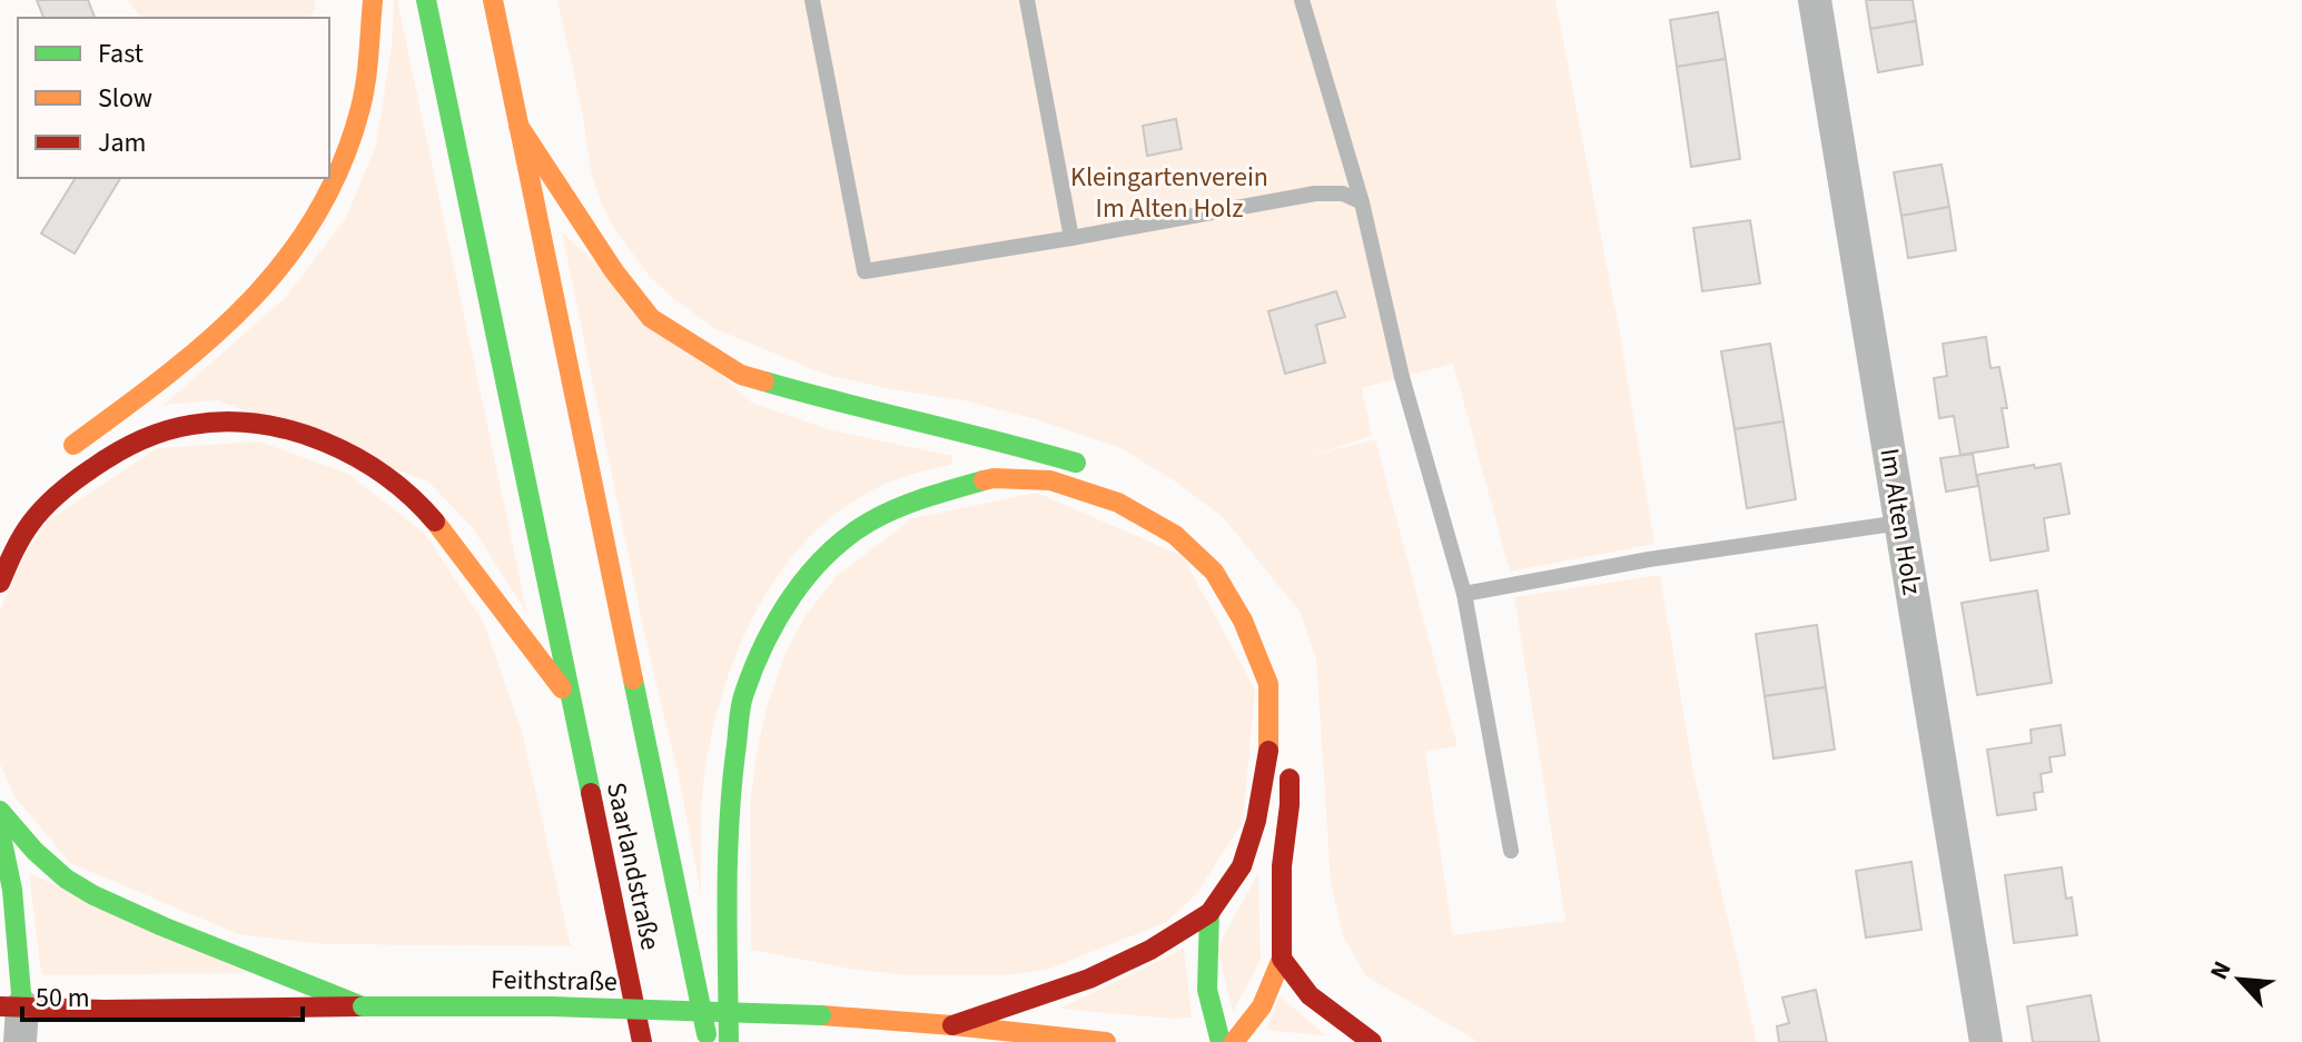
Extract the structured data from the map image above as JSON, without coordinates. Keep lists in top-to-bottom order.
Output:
{
  "streets": {
    "main road": ["Saarlandstraße", "Feithstraße"],
    "street": ["Im Alten Holz"]
  },
  "parks": ["Kleingartenverein Im Alten Holz"],
  "legend": ["Fast", "Slow", "Jam"],
  "scale_bar": "50 m",
  "north": "top left"
}
